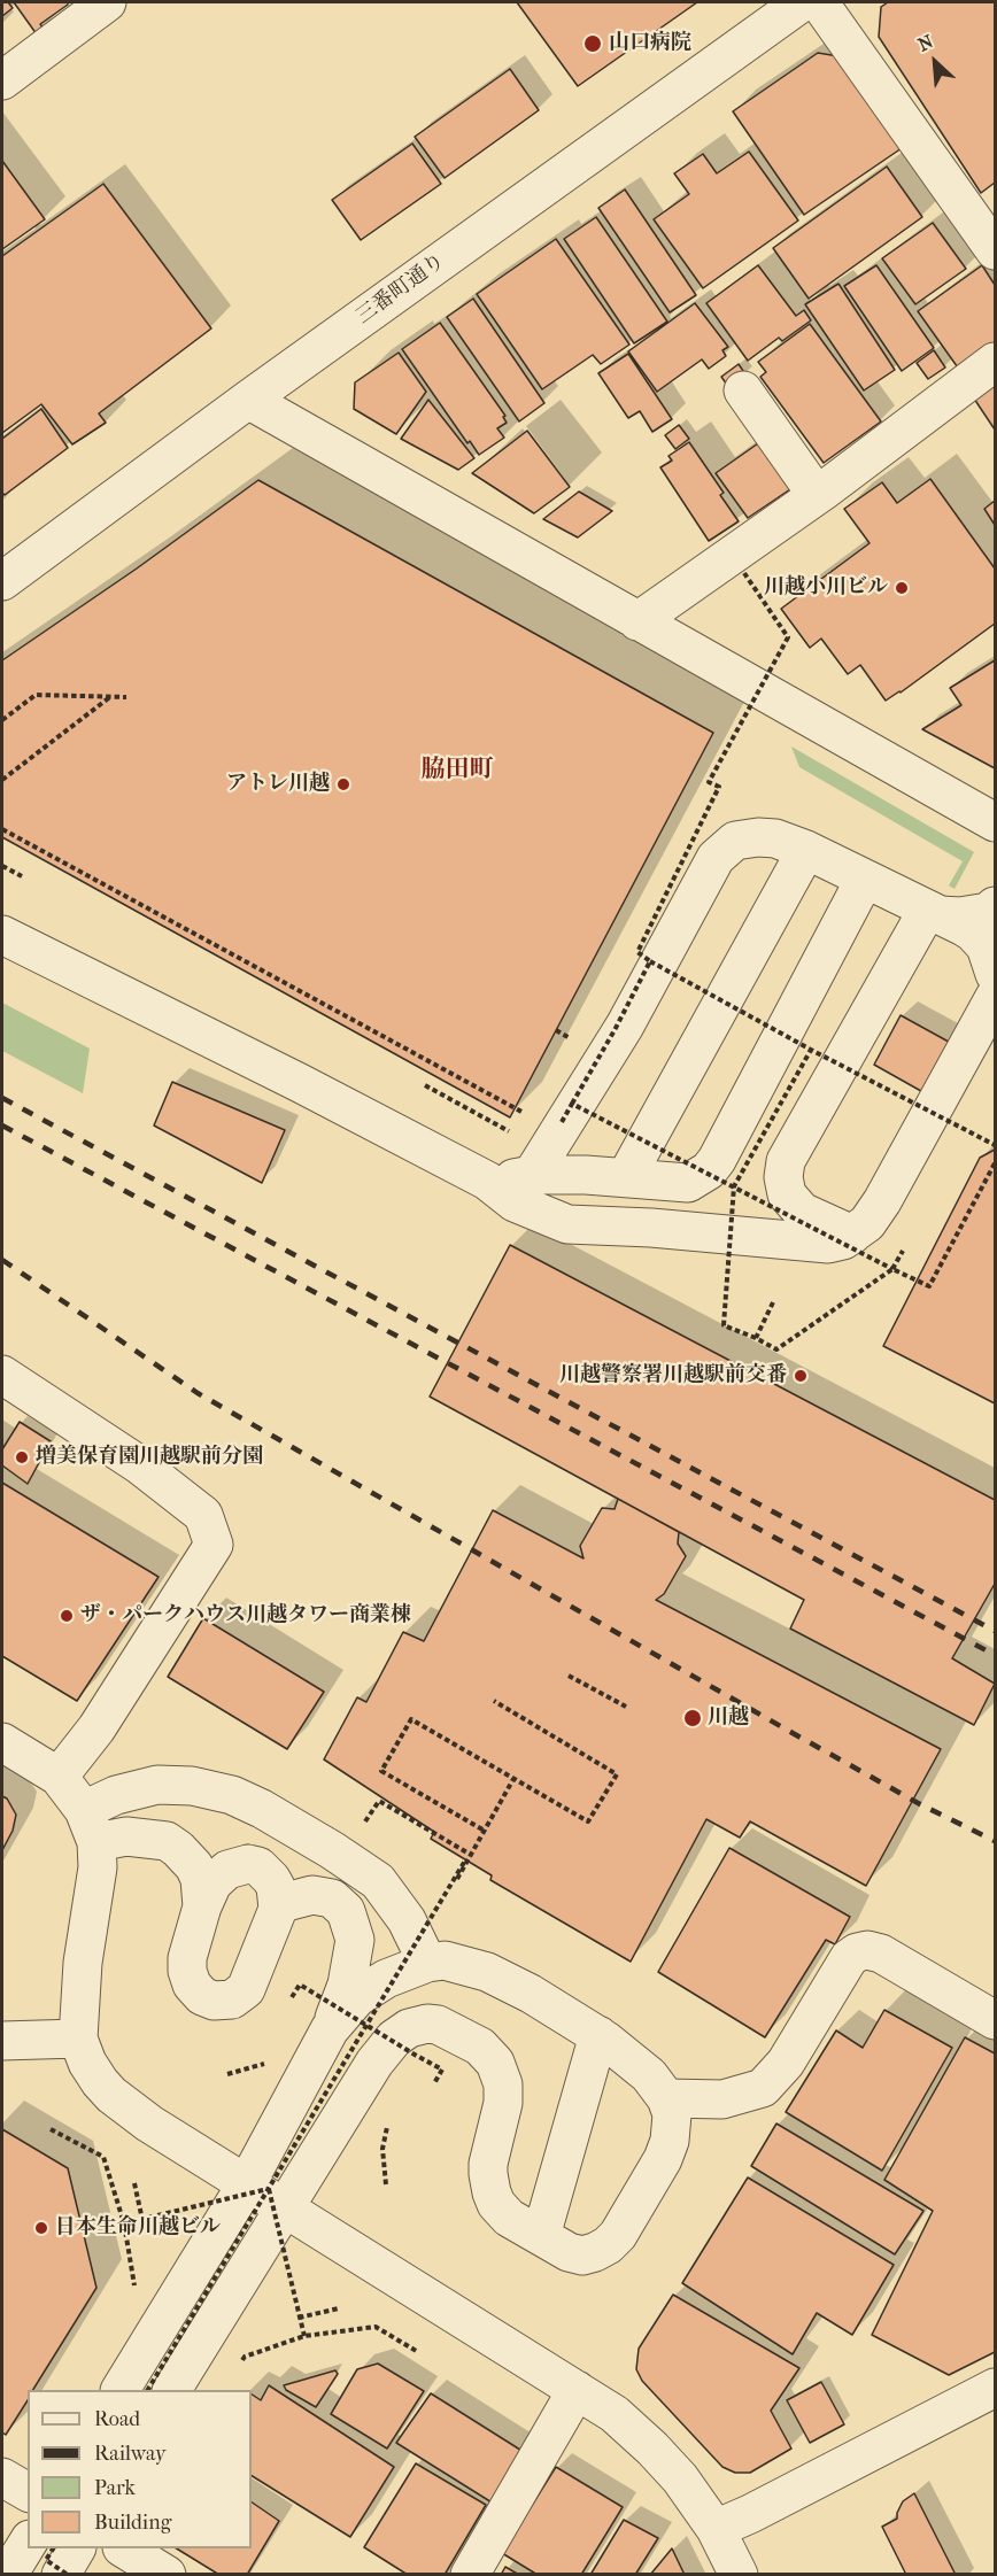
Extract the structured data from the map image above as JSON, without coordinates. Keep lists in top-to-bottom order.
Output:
{
  "streets": {
    "street": ["三番町通り"]
  },
  "districts": ["脇田町"],
  "places": [
    "山口病院",
    "川越小川ビル",
    "アトレ川越",
    "川越警察署川越駅前交番",
    "増美保育園川越駅前分園",
    "ザ・パークハウス川越タワー商業棟",
    "川越",
    "日本生命川越ビル"
  ],
  "legend": [
    "Road",
    "Railway",
    "Park",
    "Building"
  ],
  "north": "top left"
}
